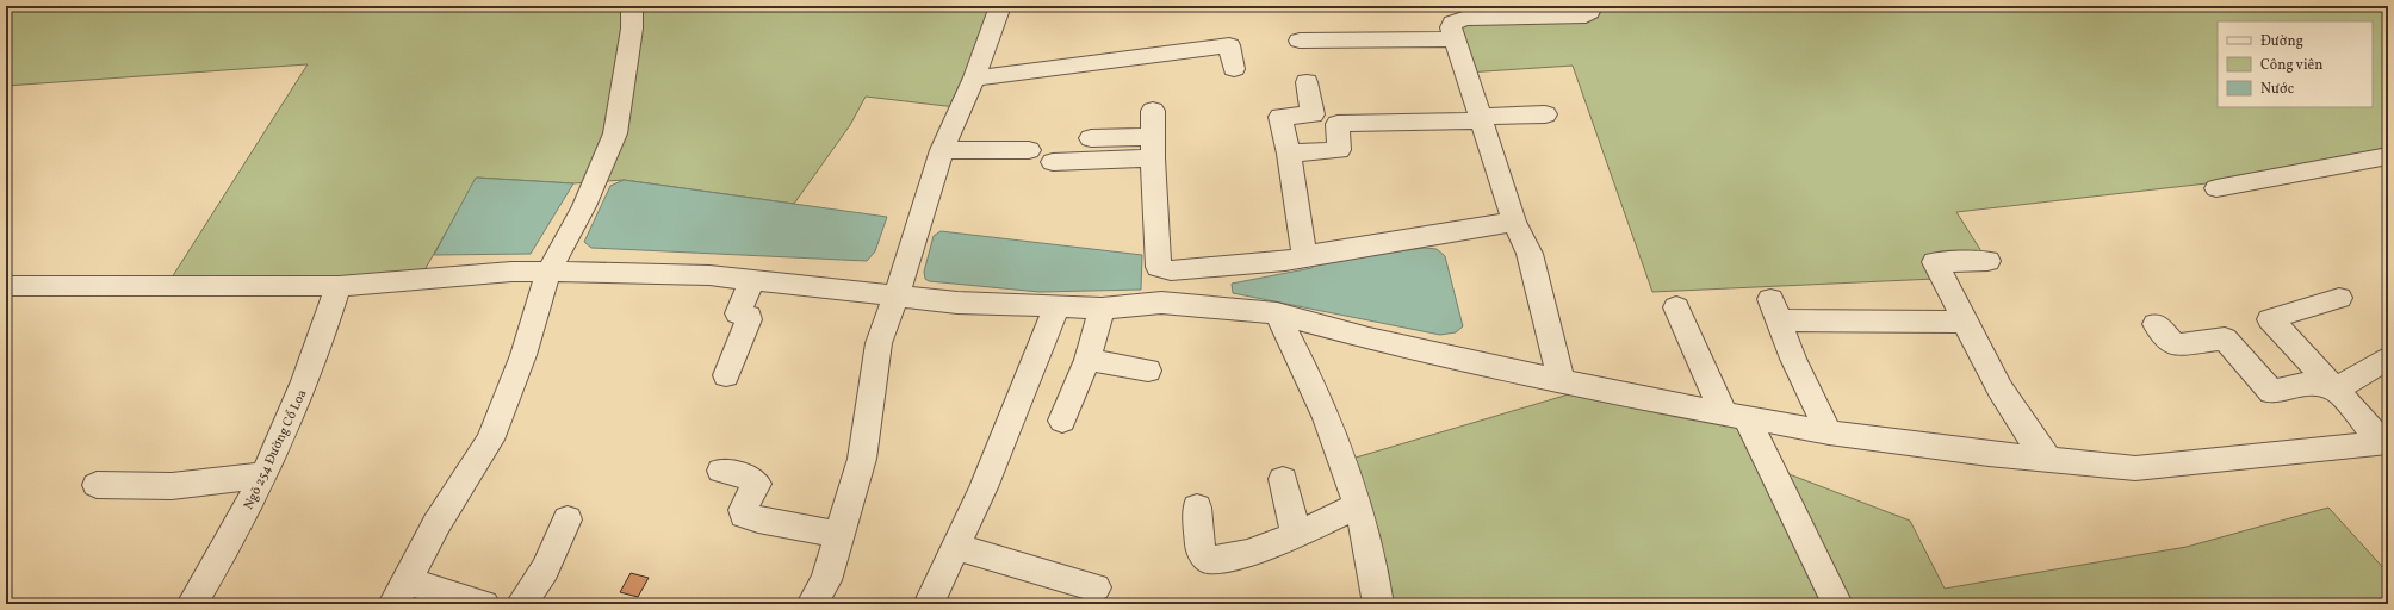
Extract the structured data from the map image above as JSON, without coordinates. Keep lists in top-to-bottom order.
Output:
{
  "streets": {
    "street": ["Ngõ 254 Đường Cổ Loa"]
  },
  "legend": ["Đường", "Công viên", "Nước"]
}
